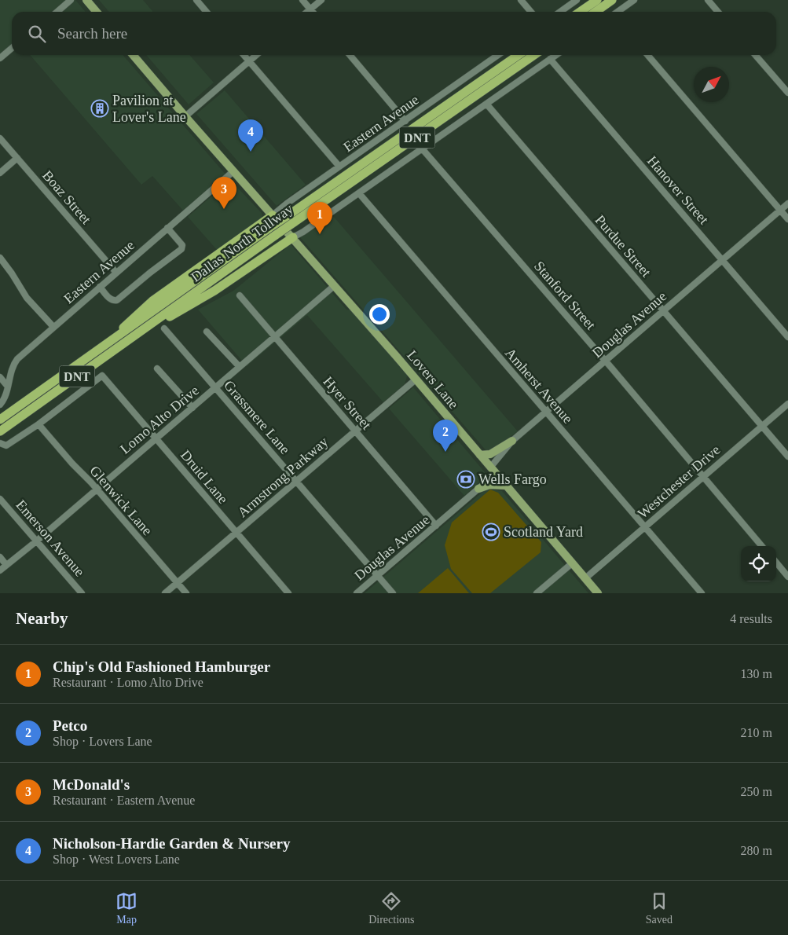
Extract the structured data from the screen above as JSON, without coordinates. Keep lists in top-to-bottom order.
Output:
{
  "streets": {
    "highway": ["DNT", "Dallas North Tollway"],
    "main road": ["Lovers Lane"],
    "street": [
      "Eastern Avenue",
      "Hanover Street",
      "Boaz Street",
      "Purdue Street",
      "Stanford Street",
      "Douglas Avenue",
      "Amherst Avenue",
      "Hyer Street",
      "Grassmere Lane",
      "Lomo Alto Drive",
      "Druid Lane",
      "Armstrong Parkway",
      "Westchester Drive",
      "Glenwick Lane",
      "Emerson Avenue"
    ]
  },
  "crossings": [
    ["Eastern Avenue", "Boaz Street"],
    ["Eastern Avenue", "Lovers Lane"],
    ["Hanover Street", "Douglas Avenue"],
    ["Purdue Street", "Douglas Avenue"],
    ["Purdue Street", "Westchester Drive"],
    ["Stanford Street", "Douglas Avenue"],
    ["Stanford Street", "Westchester Drive"],
    ["Douglas Avenue", "Lovers Lane"],
    ["Douglas Avenue", "Amherst Avenue"],
    ["Douglas Avenue", "Hyer Street"],
    ["Douglas Avenue", "Grassmere Lane"],
    ["Lovers Lane", "Lomo Alto Drive"],
    ["Lovers Lane", "Armstrong Parkway"],
    ["Lovers Lane", "Westchester Drive"],
    ["Amherst Avenue", "Westchester Drive"],
    ["Hyer Street", "Lomo Alto Drive"],
    ["Hyer Street", "Armstrong Parkway"],
    ["Grassmere Lane", "Lomo Alto Drive"],
    ["Grassmere Lane", "Armstrong Parkway"],
    ["Lomo Alto Drive", "Druid Lane"],
    ["Lomo Alto Drive", "Glenwick Lane"],
    ["Lomo Alto Drive", "Emerson Avenue"],
    ["Druid Lane", "Armstrong Parkway"],
    ["Druid Lane", "Glenwick Lane"],
    ["Armstrong Parkway", "Glenwick Lane"]
  ],
  "places": {
    "building": ["Pavilion at Lover's Lane"],
    "bank": ["Wells Fargo"],
    "sports": ["Scotland Yard"]
  },
  "north": "top right",
  "page": {
    "search": "Search here",
    "pins": [
      "4",
      "3",
      "1",
      "2"
    ],
    "heading": ["Nearby", "4 results"],
    "list": [
      {
        "mark": "1",
        "name": "Chip's Old Fashioned Hamburger",
        "note": "Restaurant · Lomo Alto Drive",
        "value": "130 m"
      },
      {
        "mark": "2",
        "name": "Petco",
        "note": "Shop · Lovers Lane",
        "value": "210 m"
      },
      {
        "mark": "3",
        "name": "McDonald's",
        "note": "Restaurant · Eastern Avenue",
        "value": "250 m"
      },
      {
        "mark": "4",
        "name": "Nicholson-Hardie Garden & Nursery",
        "note": "Shop · West Lovers Lane",
        "value": "280 m"
      }
    ],
    "nav": ["Map", "Directions", "Saved"]
  }
}
